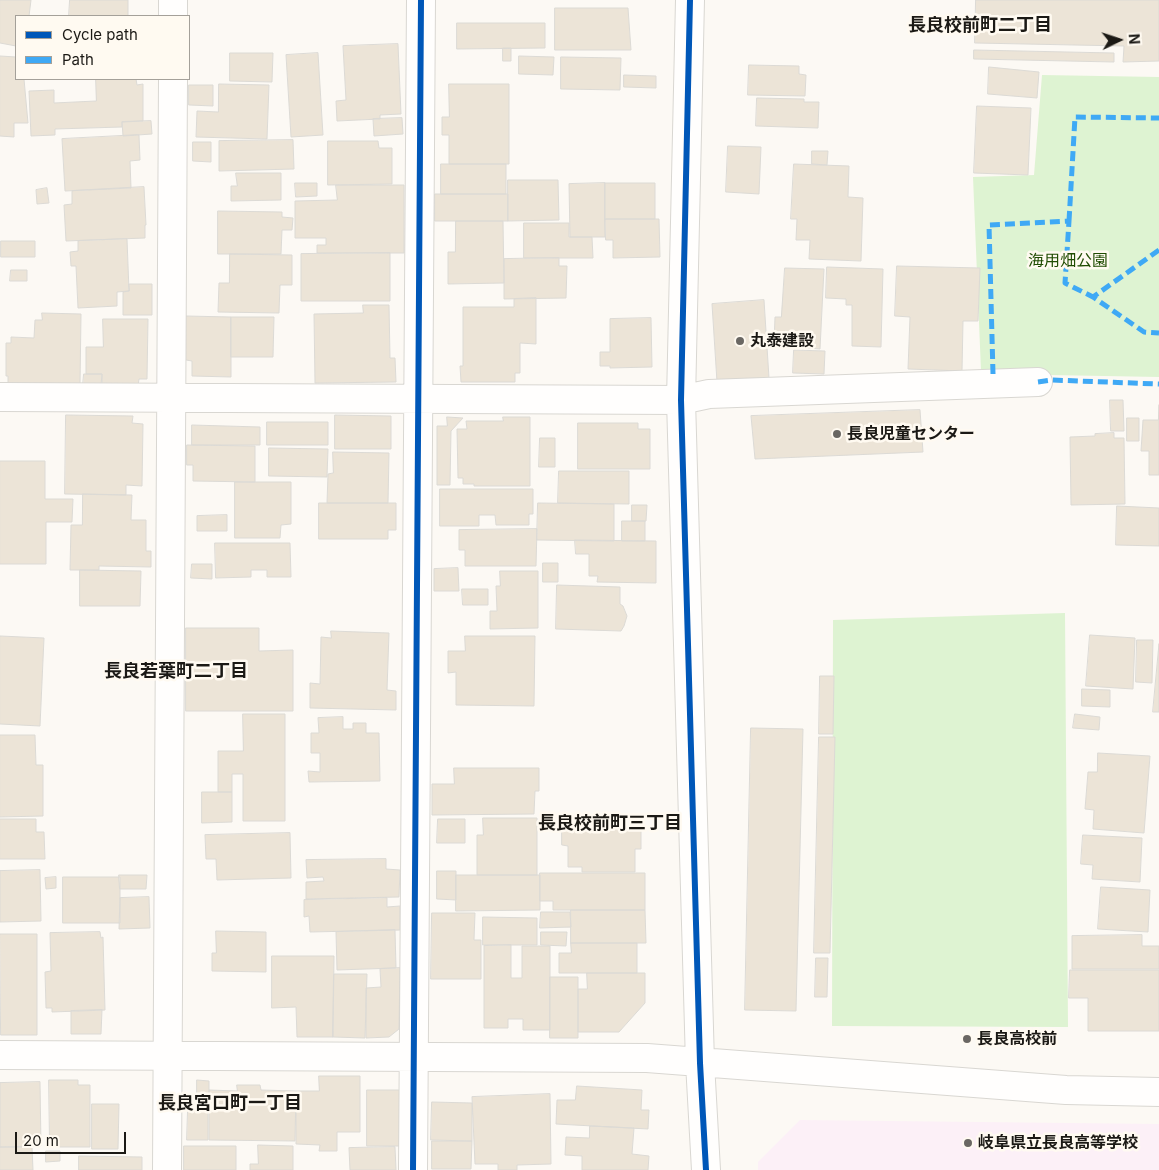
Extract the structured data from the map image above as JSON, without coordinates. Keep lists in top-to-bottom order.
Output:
{
  "districts": [
    "長良校前町二丁目",
    "長良若葉町二丁目",
    "長良校前町三丁目",
    "長良宮口町一丁目"
  ],
  "parks": ["海用畑公園"],
  "places": [
    "丸泰建設",
    "長良児童センター",
    "長良高校前",
    "岐阜県立長良高等学校"
  ],
  "legend": ["Cycle path", "Path"],
  "scale_bar": "20 m",
  "north": "right"
}
